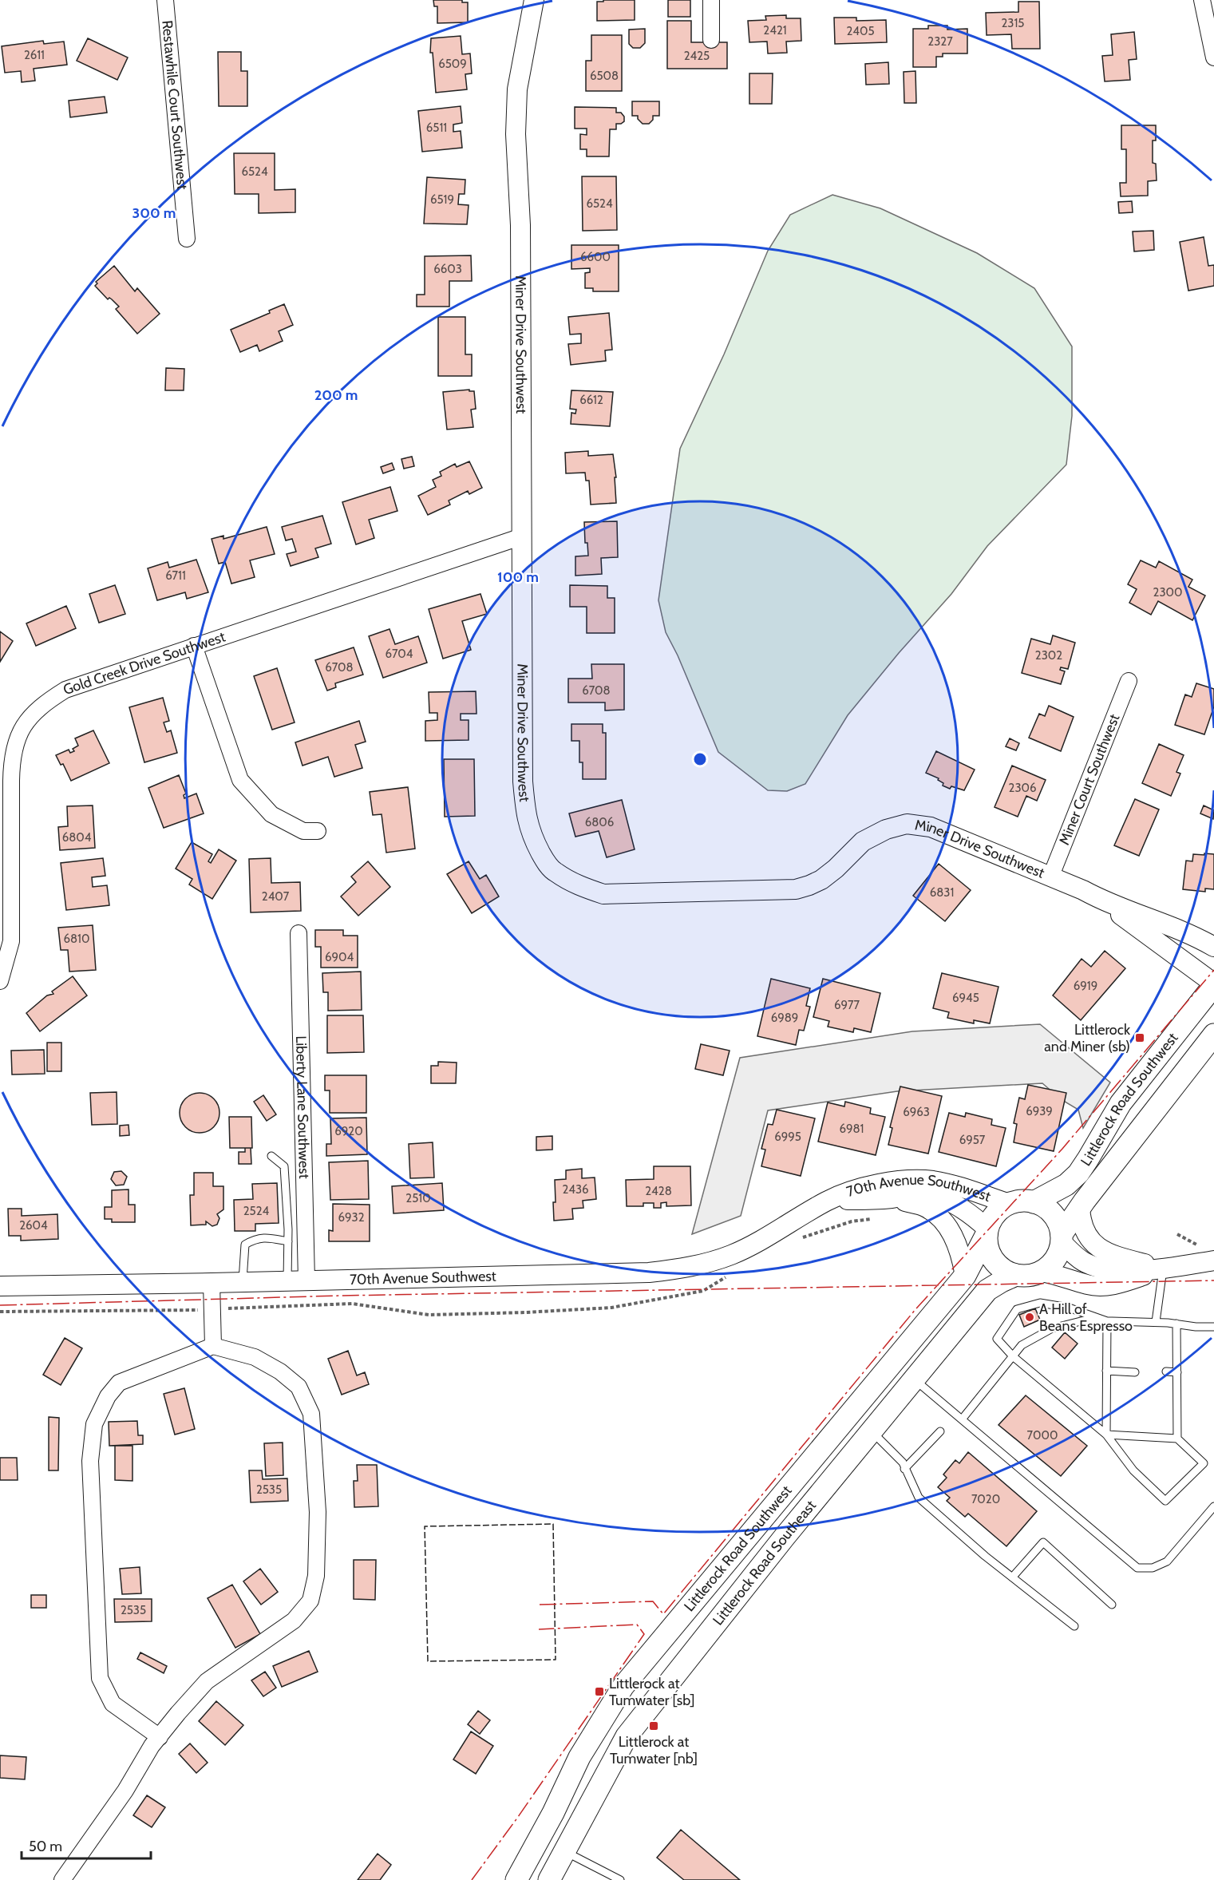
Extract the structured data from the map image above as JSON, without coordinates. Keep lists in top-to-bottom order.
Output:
{
  "streets": {
    "main road": ["Littlerock Road Southwest", "Littlerock Road Southeast"],
    "street": [
      "Restawhile Court Southwest",
      "Miner Drive Southwest",
      "Gold Creek Drive Southwest",
      "Miner Court Southwest",
      "Liberty Lane Southwest",
      "70th Avenue Southwest"
    ]
  },
  "crossings": [
    ["Miner Drive Southwest", "Gold Creek Drive Southwest"],
    ["Miner Drive Southwest", "Miner Court Southwest"],
    ["Miner Drive Southwest", "Littlerock Road Southwest"],
    ["Littlerock Road Southwest", "70th Avenue Southwest"],
    ["Littlerock Road Southwest", "Littlerock Road Southeast"],
    ["Liberty Lane Southwest", "70th Avenue Southwest"],
    ["70th Avenue Southwest", "Littlerock Road Southeast"]
  ],
  "places": {
    "transit": ["Littlerock and Miner (sb)", "Littlerock at Tumwater [sb]", "Littlerock at Tumwater [nb]"],
    "other": ["A Hill of Beans Espresso"]
  },
  "house_numbers": [
    "2315",
    "2421",
    "2405",
    "2327",
    "2611",
    "2425",
    "6509",
    "6508",
    "6511",
    "6524",
    "6519",
    "6524",
    "6600",
    "6603",
    "6612",
    "6711",
    "2300",
    "6704",
    "2302",
    "6708",
    "6708",
    "2306",
    "6806",
    "6804",
    "6831",
    "2407",
    "6810",
    "6904",
    "6919",
    "6945",
    "6977",
    "6989",
    "6939",
    "6963",
    "6981",
    "6920",
    "6995",
    "6957",
    "2436",
    "2428",
    "2510",
    "2524",
    "6932",
    "2604",
    "7000",
    "2535",
    "7020",
    "2535"
  ],
  "scale_bar": "50 m",
  "rings": ["300 m", "200 m", "100 m"]
}
